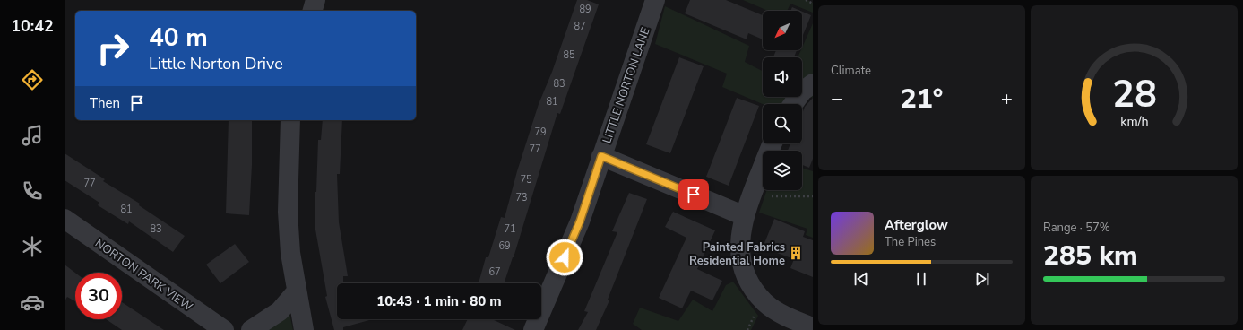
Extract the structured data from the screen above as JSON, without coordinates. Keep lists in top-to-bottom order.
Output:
{
  "streets": {
    "street": ["LITTLE NORTON LANE", "NORTON PARK VIEW"]
  },
  "places": {
    "building": ["Painted Fabrics Residential Home"]
  },
  "house_numbers": [
    "89",
    "87",
    "85",
    "83",
    "81",
    "79",
    "77",
    "75",
    "77",
    "73",
    "81",
    "83",
    "71",
    "69",
    "67"
  ],
  "north": "bottom left",
  "page": {
    "tabs": "10:42",
    "tile": [
      "Climate",
      ["Range · 57%", "285 km"]
    ],
    "turn": ["40 m", "Little Norton Drive"],
    "heat": ["−", "21°", "+"],
    "then": "Then",
    "song": ["Afterglow", "The Pines"],
    "limit": "30",
    "trip": "10:43 · 1 min · 80 m",
    "gauge": ["28", "km/h"]
  }
}
